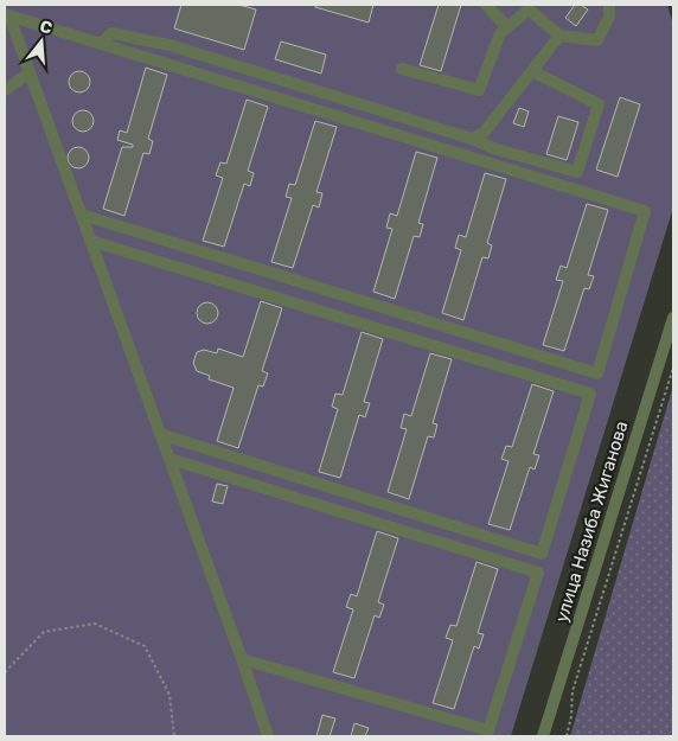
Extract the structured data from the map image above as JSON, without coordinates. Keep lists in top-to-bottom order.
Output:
{
  "streets": {
    "street": ["улица Назиба Жиганова"]
  },
  "north": "top"
}
